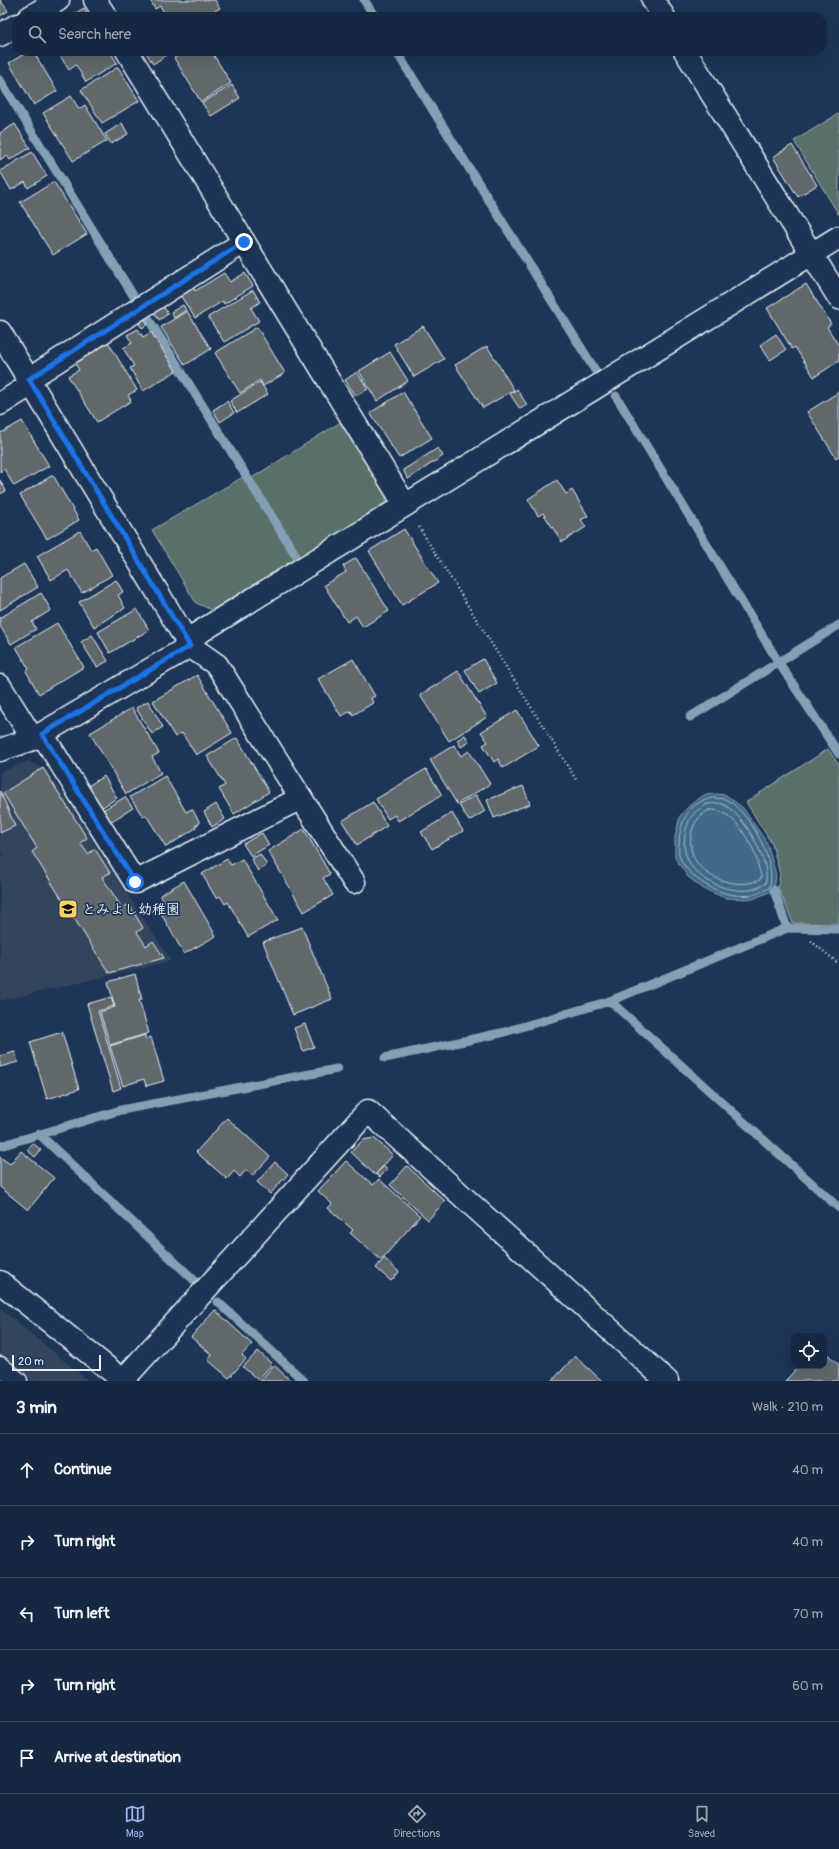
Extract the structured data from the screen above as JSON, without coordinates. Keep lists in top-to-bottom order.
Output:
{
  "places": {
    "school or university": ["とみよし幼稚園"]
  },
  "scale_bar": "20 m",
  "page": {
    "search": "Search here",
    "scale": "20 m",
    "heading": ["3 min", "Walk · 210 m"],
    "list": [
      ["Continue", "40 m"],
      ["Turn right", "40 m"],
      ["Turn left", "70 m"],
      ["Turn right", "60 m"],
      "Arrive at destination"
    ],
    "nav": ["Map", "Directions", "Saved"]
  }
}
